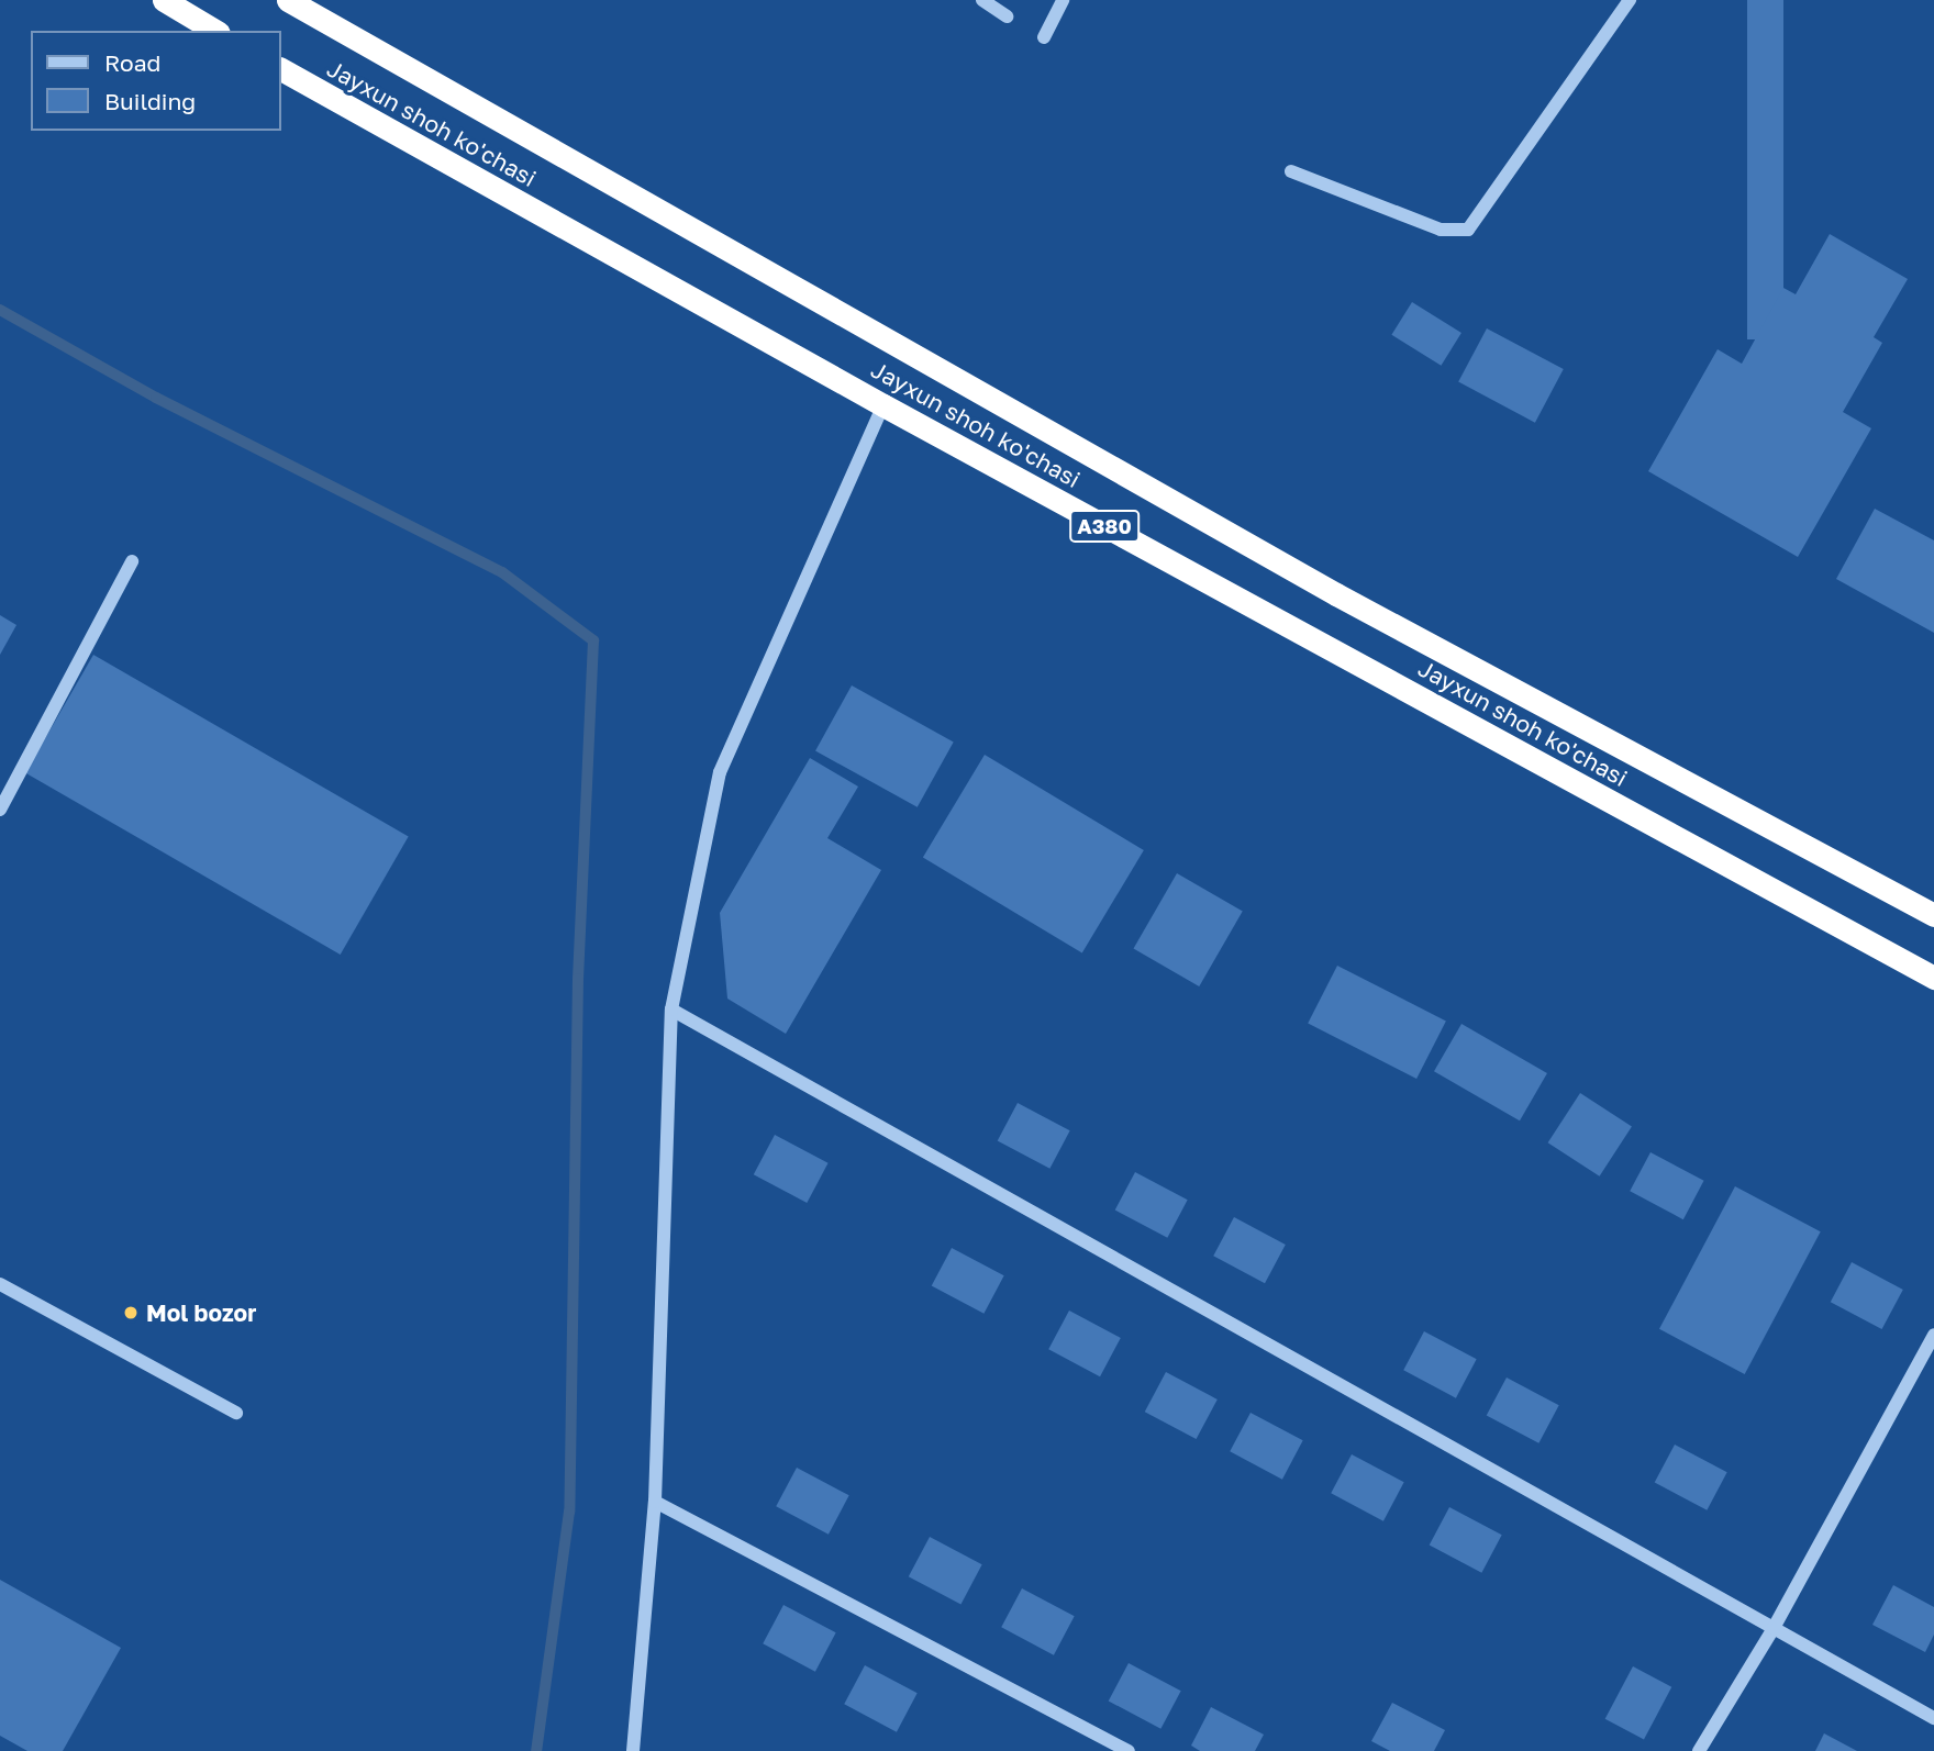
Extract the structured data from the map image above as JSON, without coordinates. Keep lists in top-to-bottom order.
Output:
{
  "streets": {
    "highway": ["Jayxun shoh ko'chasi", "A380"]
  },
  "places": ["Mol bozor"],
  "legend": ["Road", "Building"]
}
